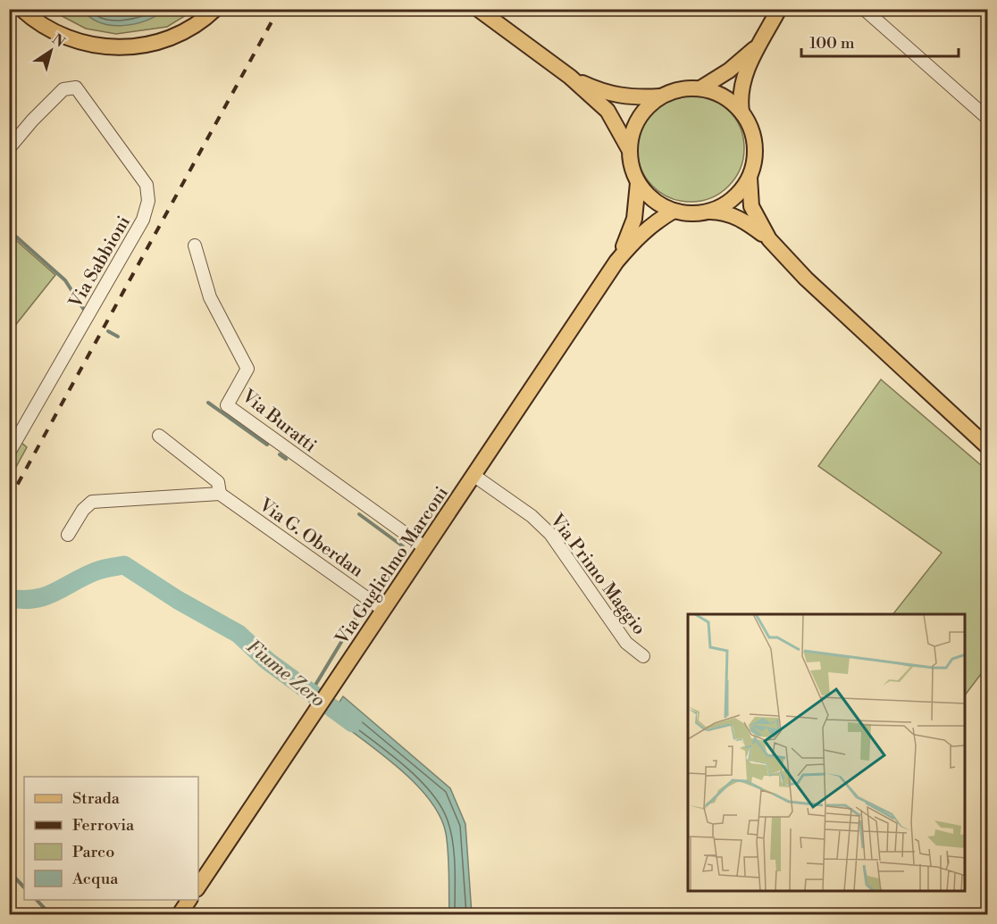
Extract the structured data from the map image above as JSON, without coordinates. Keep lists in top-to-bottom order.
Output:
{
  "streets": {
    "main road": ["Via Guglielmo Marconi"],
    "street": [
      "Via Sabbioni",
      "Via Buratti",
      "Via G. Oberdan",
      "Via Primo Maggio"
    ]
  },
  "crossings": [
    ["Via Buratti", "Via Guglielmo Marconi"],
    ["Via G. Oberdan", "Via Guglielmo Marconi"],
    ["Via Guglielmo Marconi", "Via Primo Maggio"]
  ],
  "water": ["Fiume Zero"],
  "legend": [
    "Strada",
    "Ferrovia",
    "Parco",
    "Acqua"
  ],
  "scale_bar": "100 m",
  "north": "top right"
}
